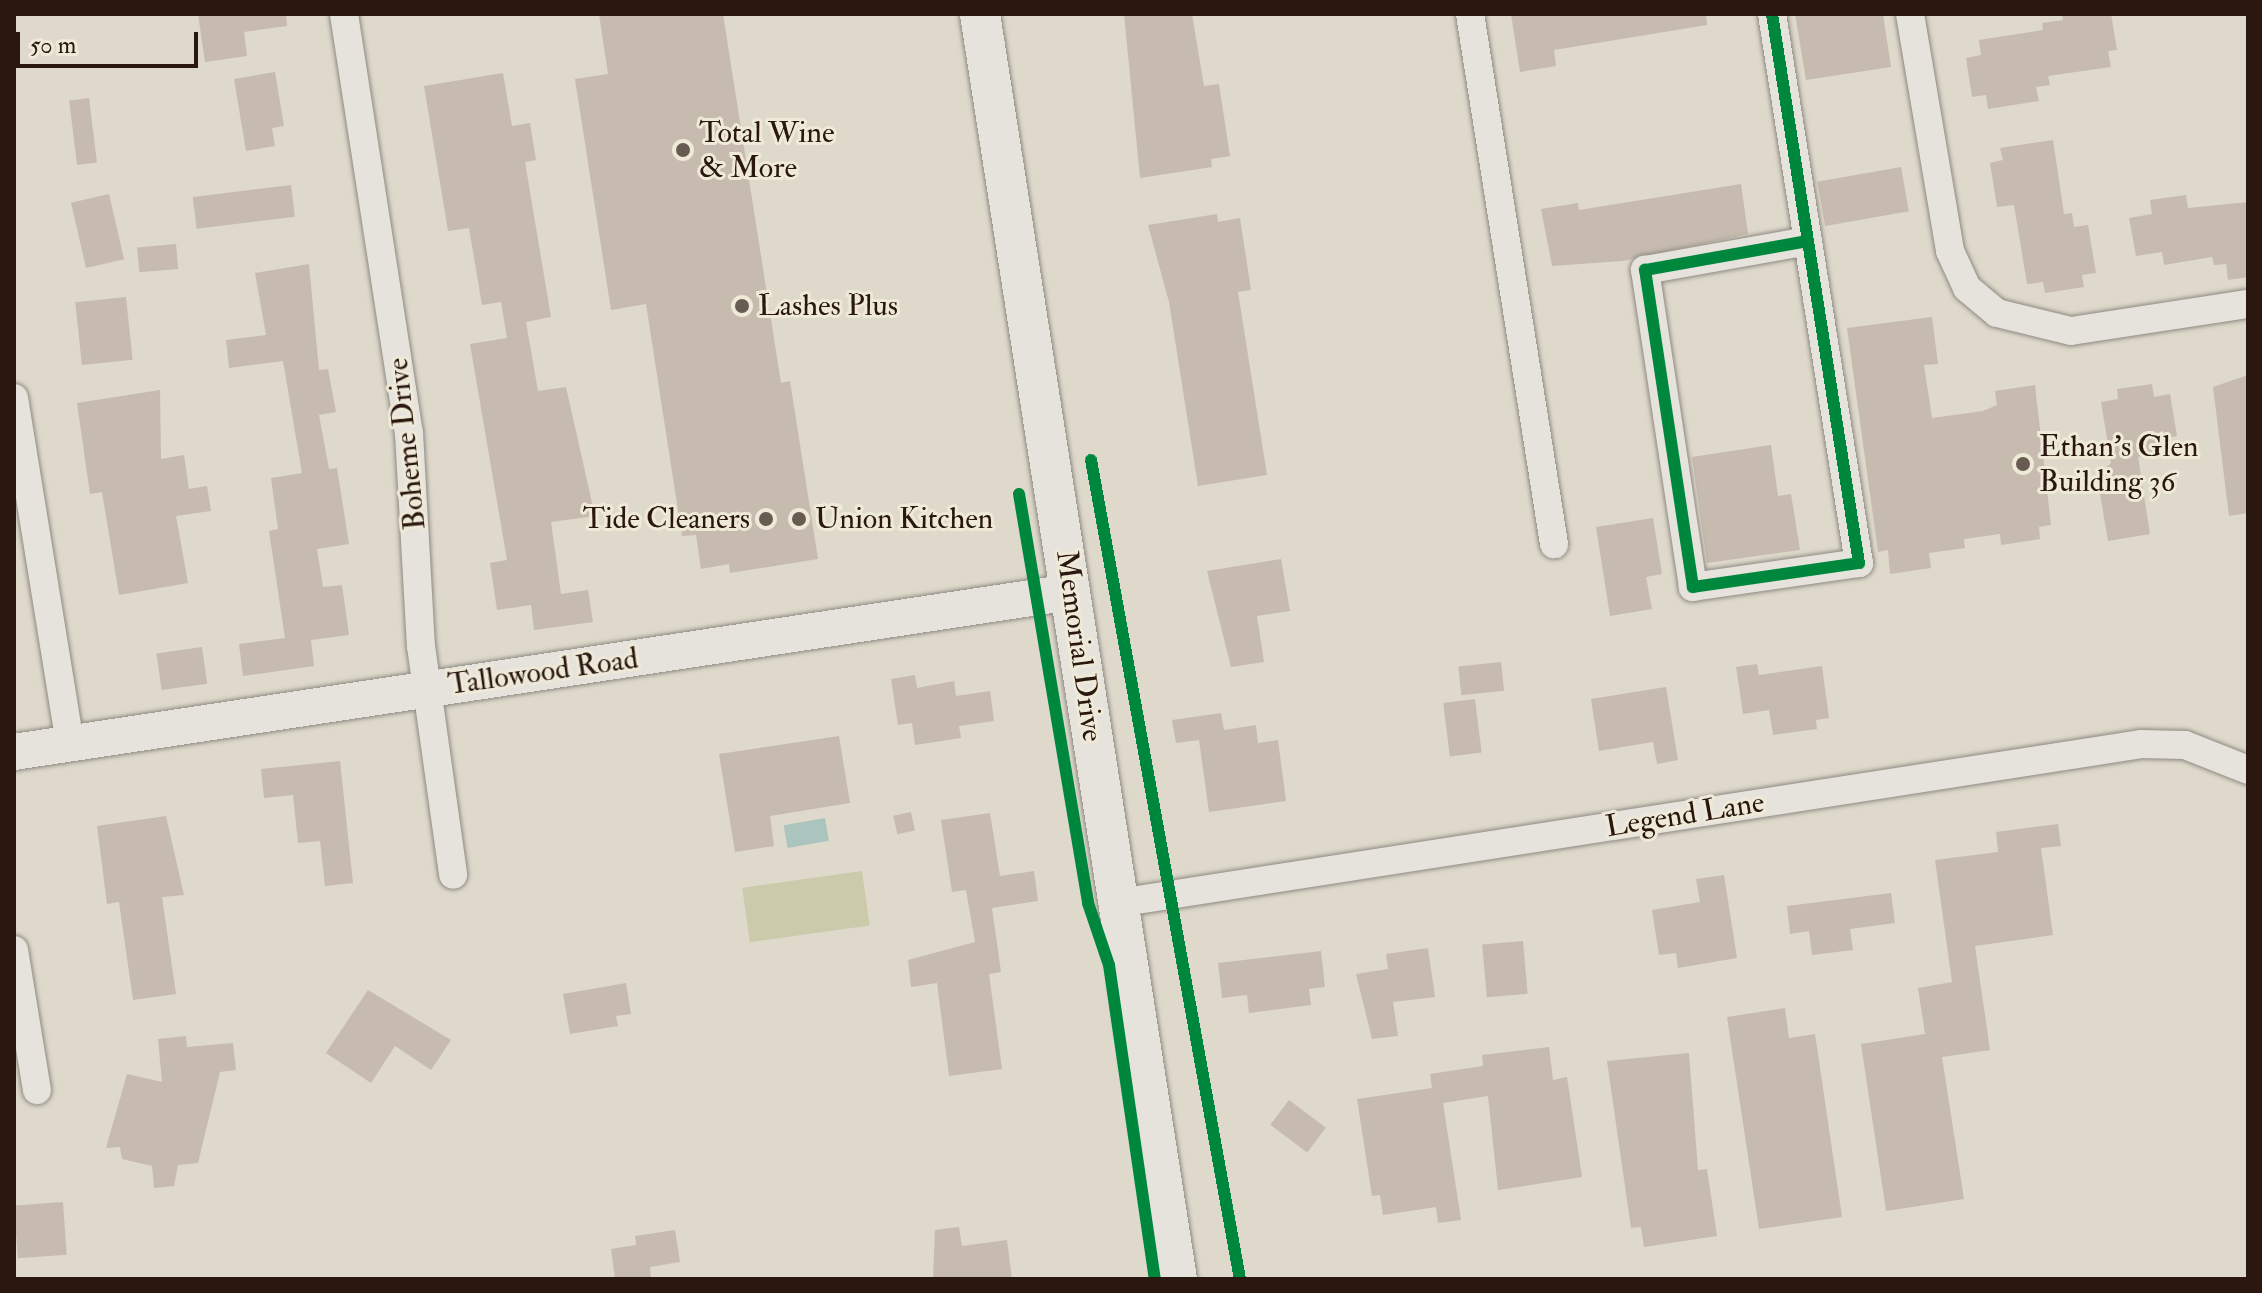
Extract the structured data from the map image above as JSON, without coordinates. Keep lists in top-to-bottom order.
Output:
{
  "streets": {
    "main road": ["Memorial Drive"],
    "street": ["Boheme Drive", "Tallowood Road", "Legend Lane"]
  },
  "crossings": [
    ["Boheme Drive", "Tallowood Road"],
    ["Memorial Drive", "Tallowood Road"],
    ["Memorial Drive", "Legend Lane"]
  ],
  "places": [
    "Total Wine & More",
    "Lashes Plus",
    "Ethan's Glen Building 36",
    "Tide Cleaners",
    "Union Kitchen"
  ],
  "scale_bar": "50 m"
}
